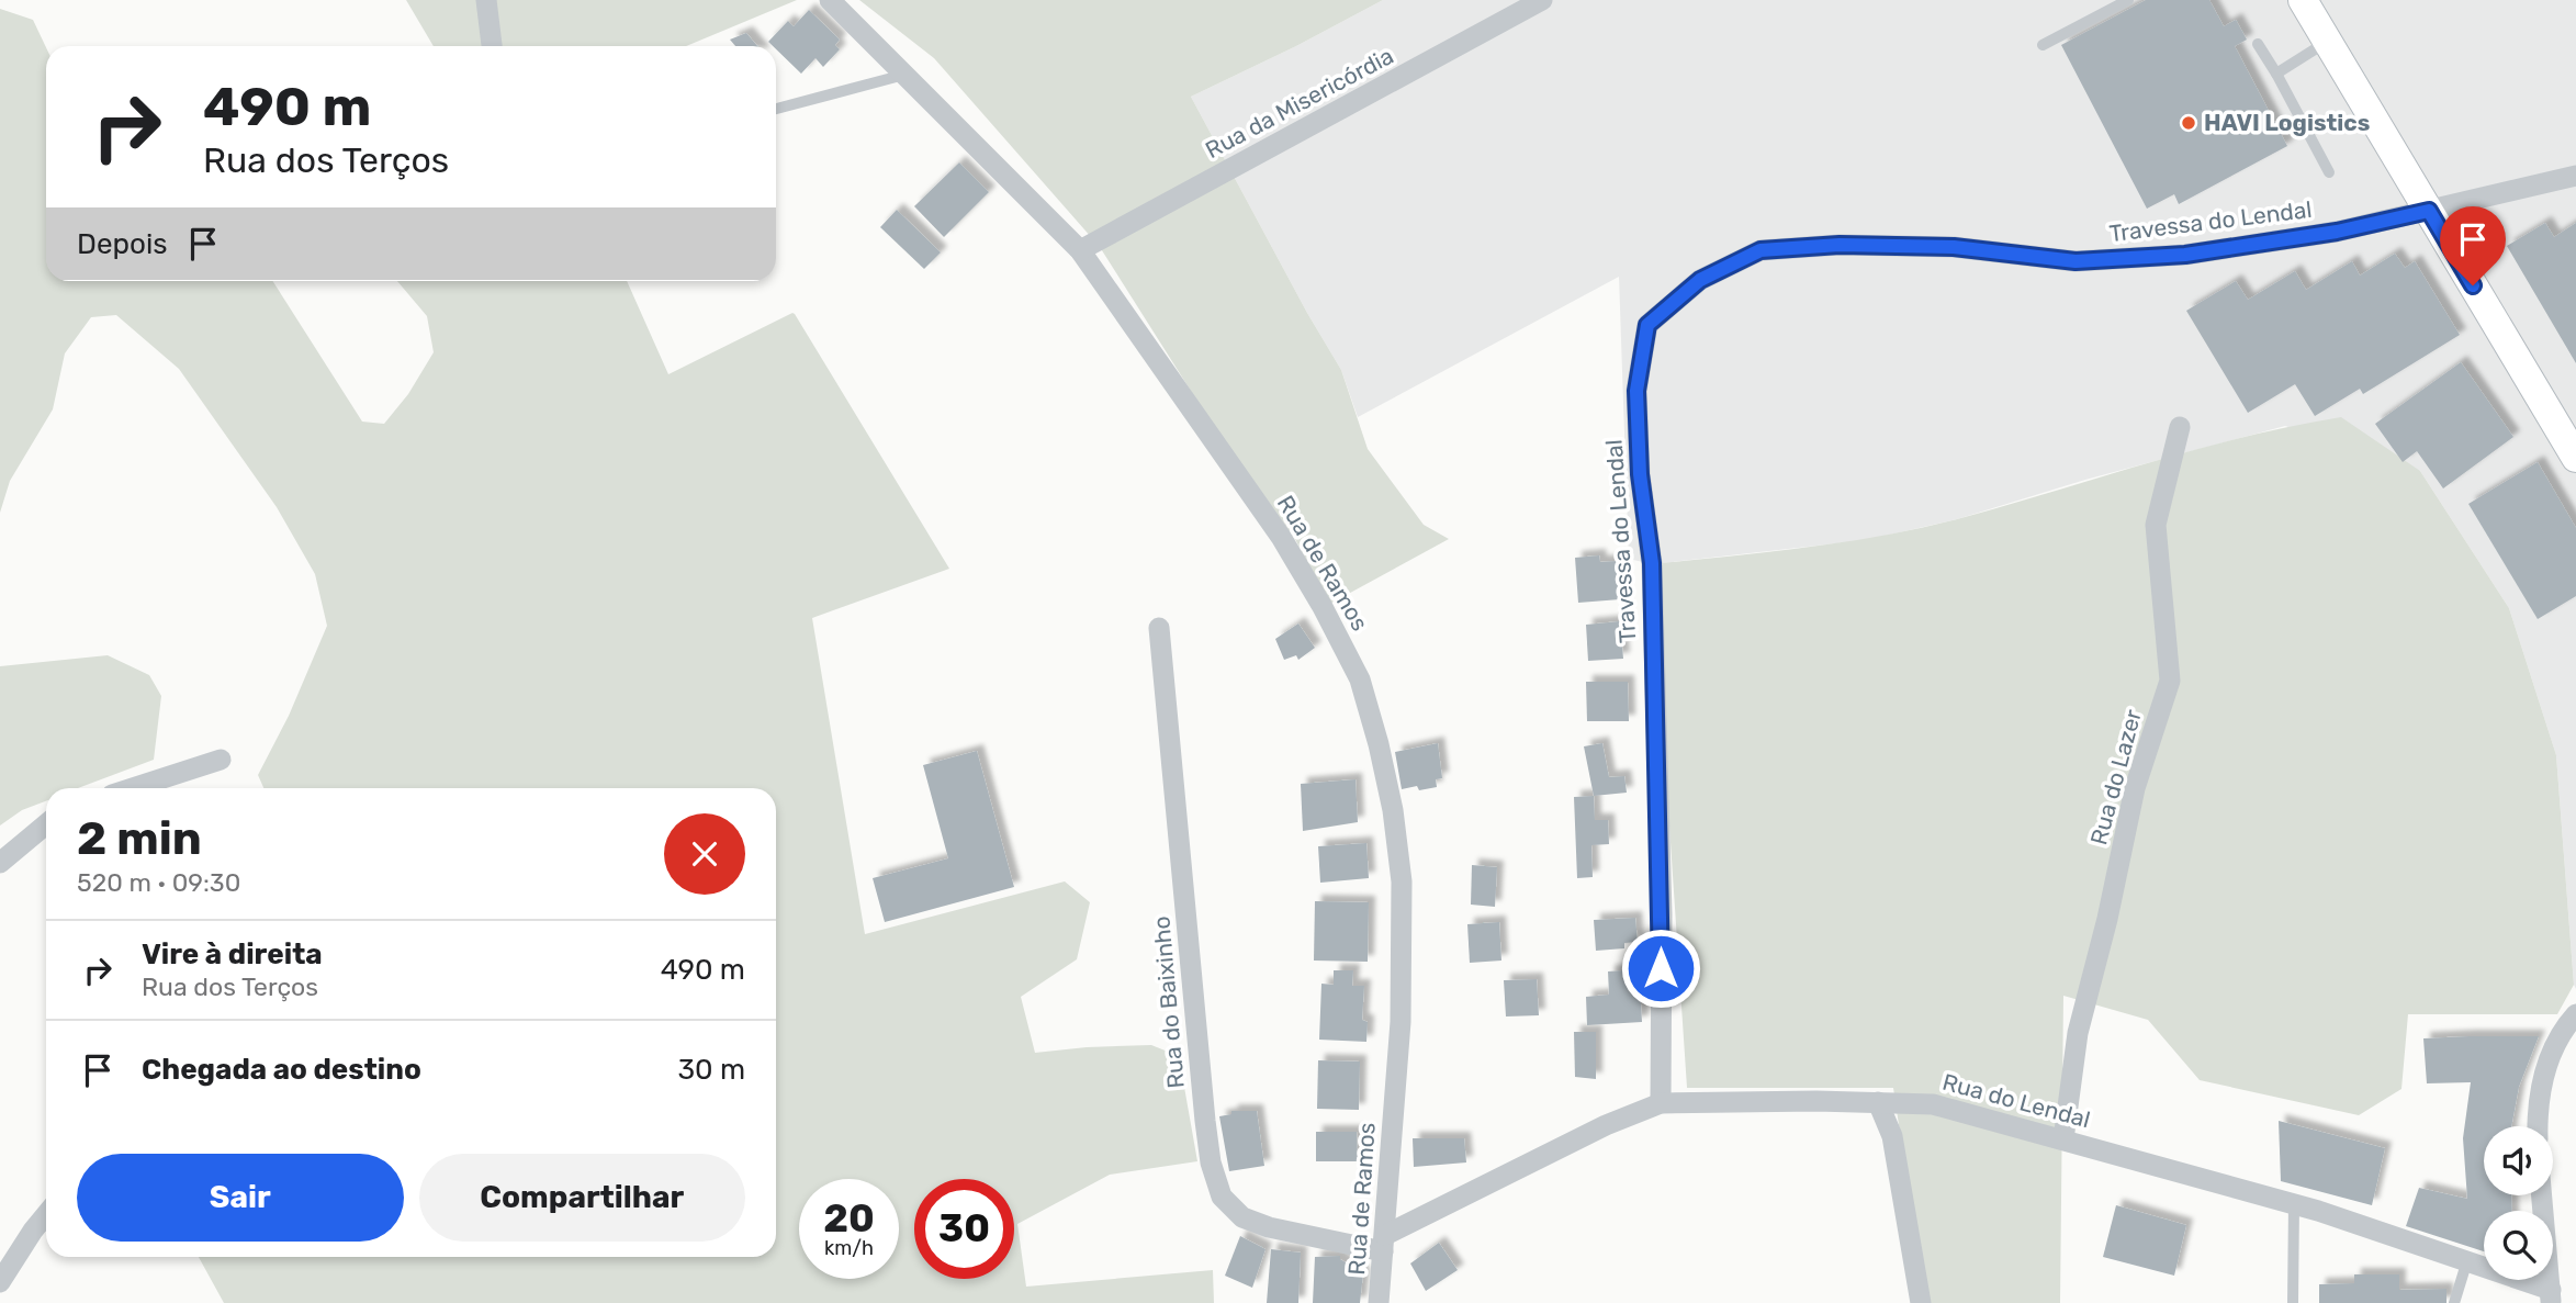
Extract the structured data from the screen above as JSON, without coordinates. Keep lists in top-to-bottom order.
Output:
{
  "streets": {
    "street": [
      "Rua da Misericórdia",
      "Travessa do Lendal",
      "Rua de Ramos",
      "Rua do Lazer",
      "Rua do Baixinho",
      "Rua do Lendal"
    ]
  },
  "crossings": [
    ["Rua da Misericórdia", "Rua de Ramos"],
    ["Travessa do Lendal", "Rua do Lendal"],
    ["Rua de Ramos", "Rua do Baixinho"],
    ["Rua de Ramos", "Rua do Lendal"],
    ["Rua do Lazer", "Rua do Lendal"],
    ["Rua do Baixinho", "Rua do Lendal"]
  ],
  "places": ["HAVI Logistics"],
  "page": {
    "turn": ["490 m", "Rua dos Terços"],
    "then": "Depois",
    "heading": ["2 min", "520 m · 09:30"],
    "list": [
      {
        "name": "Vire à direita",
        "note": "Rua dos Terços",
        "value": "490 m"
      },
      {
        "name": "Chegada ao destino",
        "value": "30 m"
      }
    ],
    "buttons": ["Sair", "Compartilhar"],
    "speed": "20 km/h",
    "limit": "30"
  }
}
